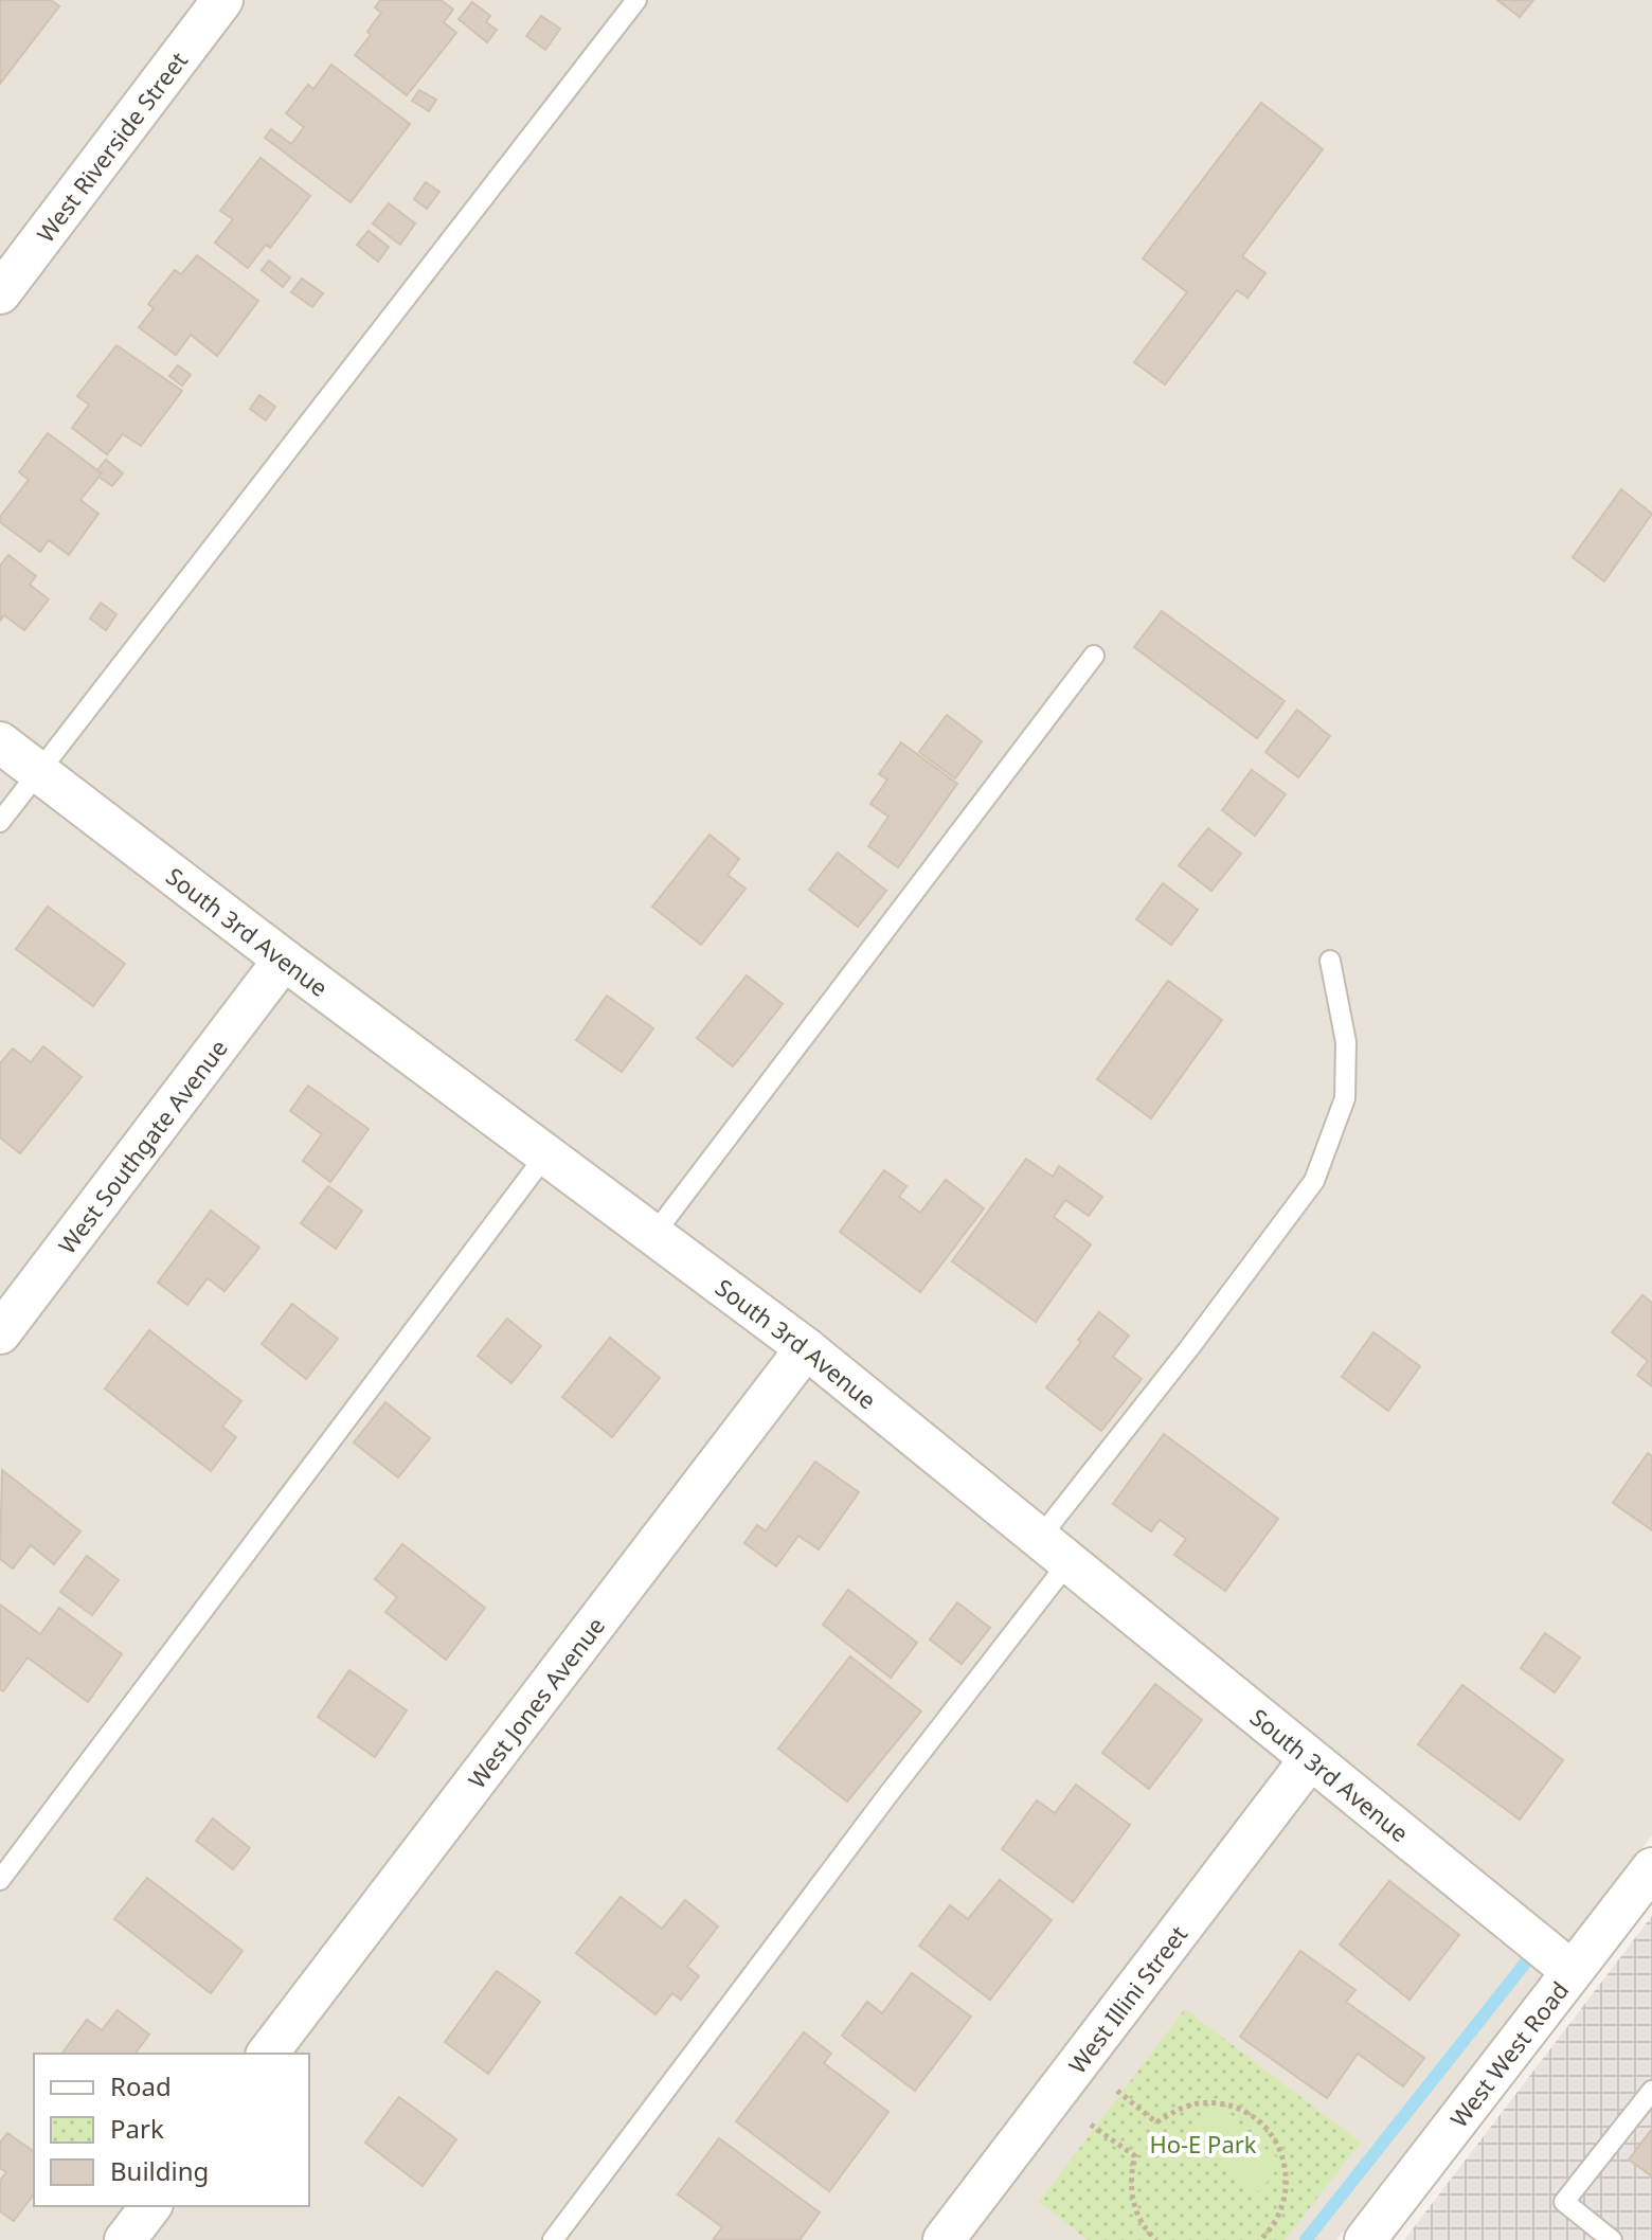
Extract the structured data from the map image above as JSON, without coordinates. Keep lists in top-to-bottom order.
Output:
{
  "streets": {
    "street": [
      "West Riverside Street",
      "South 3rd Avenue",
      "West Southgate Avenue",
      "West Jones Avenue",
      "West Illini Street",
      "West West Road"
    ]
  },
  "crossings": [
    ["South 3rd Avenue", "West Southgate Avenue"],
    ["South 3rd Avenue", "West Jones Avenue"],
    ["South 3rd Avenue", "West Illini Street"],
    ["South 3rd Avenue", "West West Road"]
  ],
  "parks": ["Ho-E Park"],
  "legend": ["Road", "Park", "Building"]
}
